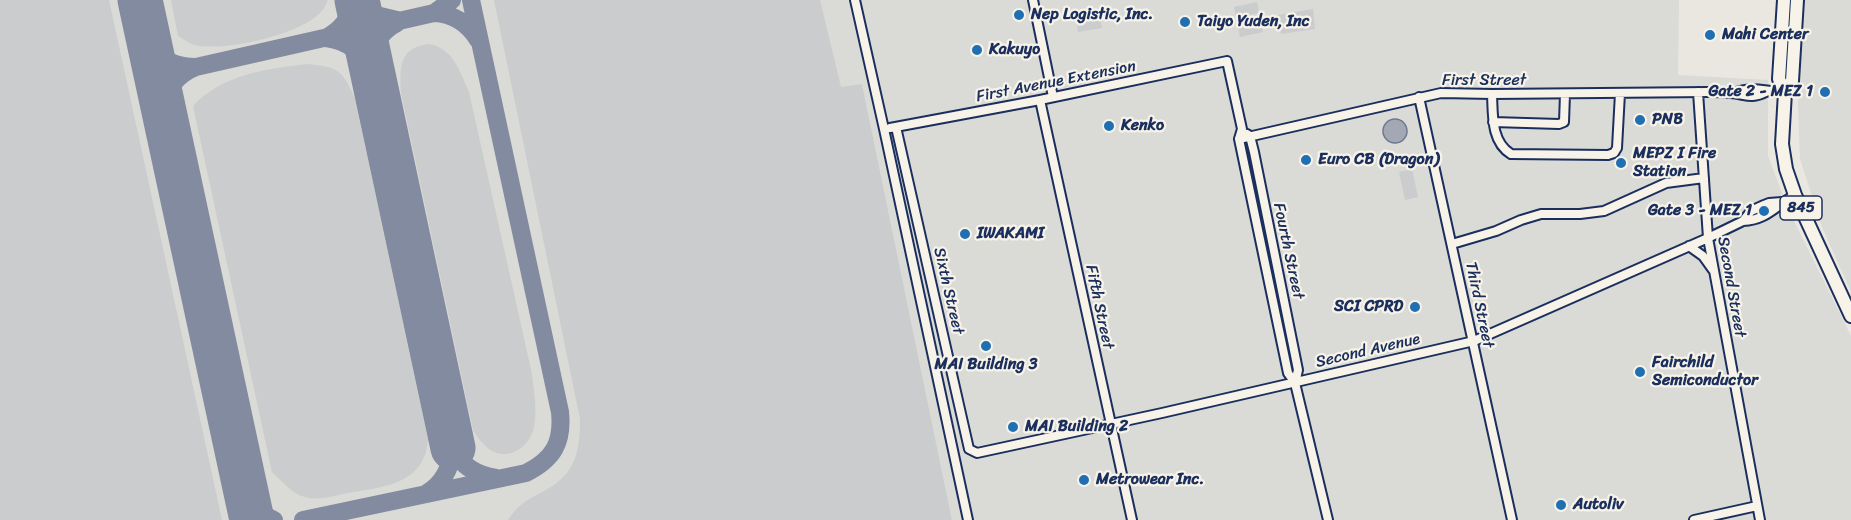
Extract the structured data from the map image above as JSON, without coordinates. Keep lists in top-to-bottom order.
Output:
{
  "streets": {
    "main road": ["845"],
    "street": [
      "First Street",
      "First Avenue Extension",
      "Fourth Street",
      "Second Street",
      "Sixth Street",
      "Third Street",
      "Fifth Street",
      "Second Avenue"
    ]
  },
  "crossings": [
    ["First Street", "845"],
    ["First Street", "Fourth Street"],
    ["First Street", "Second Street"],
    ["First Street", "Third Street"],
    ["First Avenue Extension", "Sixth Street"],
    ["First Avenue Extension", "Fifth Street"],
    ["845", "Second Avenue"],
    ["Fourth Street", "Second Avenue"],
    ["Second Street", "Second Avenue"],
    ["Sixth Street", "Second Avenue"],
    ["Third Street", "Second Avenue"],
    ["Fifth Street", "Second Avenue"]
  ],
  "places": [
    "Nep Logistic, Inc.",
    "Taiyo Yuden, Inc",
    "Mahi Center",
    "Kakuyo",
    "Gate 2 - MEZ 1",
    "PNB",
    "Kenko",
    "Euro CB (Dragon)",
    "MEPZ I Fire Station",
    "Gate 3 - MEZ 1",
    "IWAKAMI",
    "SCI CPRD",
    "MAI Building 3",
    "Fairchild Semiconductor",
    "MAI Building 2",
    "Metrowear Inc.",
    "Autoliv"
  ]
}
